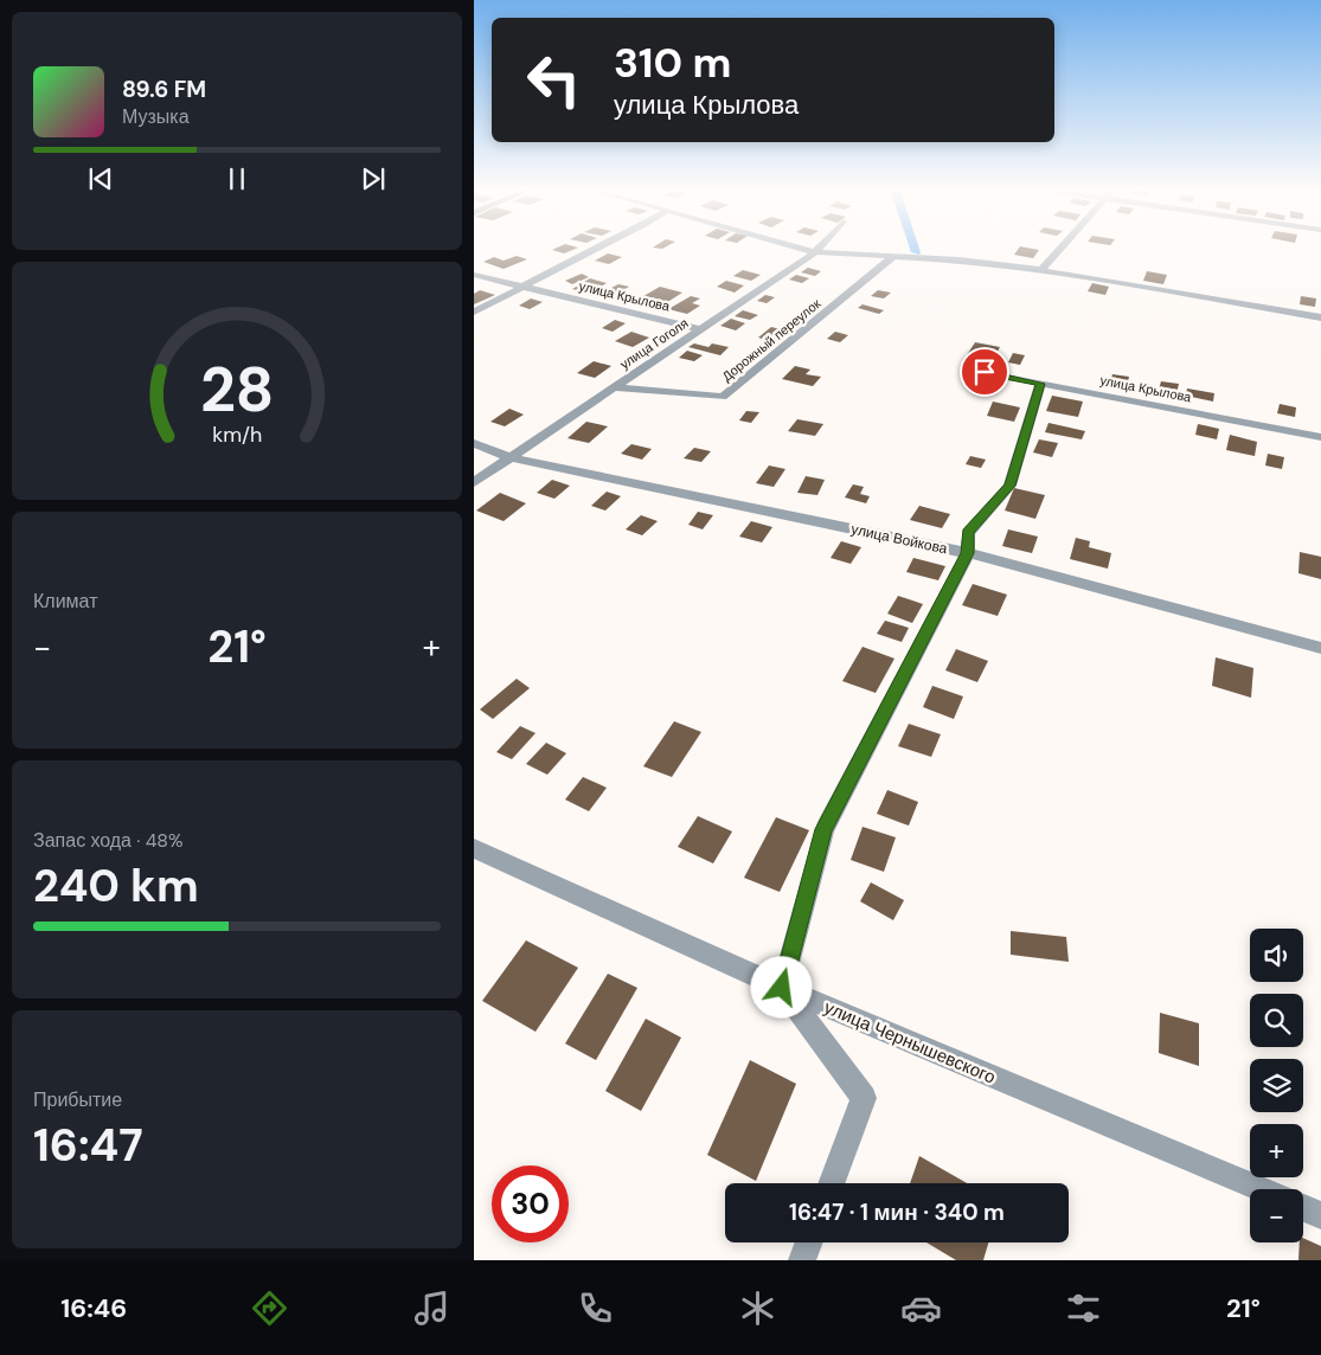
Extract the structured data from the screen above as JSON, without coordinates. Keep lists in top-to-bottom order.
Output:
{
  "streets": {
    "street": [
      "улица Крылова",
      "Дорожный переулок",
      "улица Гоголя",
      "улица Войкова",
      "улица Чернышевского"
    ]
  },
  "crossings": [
    ["улица Крылова", "улица Гоголя"],
    ["Дорожный переулок", "улица Гоголя"],
    ["улица Гоголя", "улица Войкова"]
  ],
  "page": {
    "turn": ["310 m", "улица Крылова"],
    "song": ["89.6 FM", "Музыка"],
    "tile": [
      "Климат",
      ["Запас хода · 48%", "240 km"],
      ["Прибытие", "16:47"]
    ],
    "heat": ["−", "21°", "+"],
    "map_buttons": ["+", "−"],
    "limit": "30",
    "trip": "16:47 · 1 мин · 340 m",
    "tabs": ["16:46", "21°"],
    "gauge": ["28", "km/h"]
  }
}
